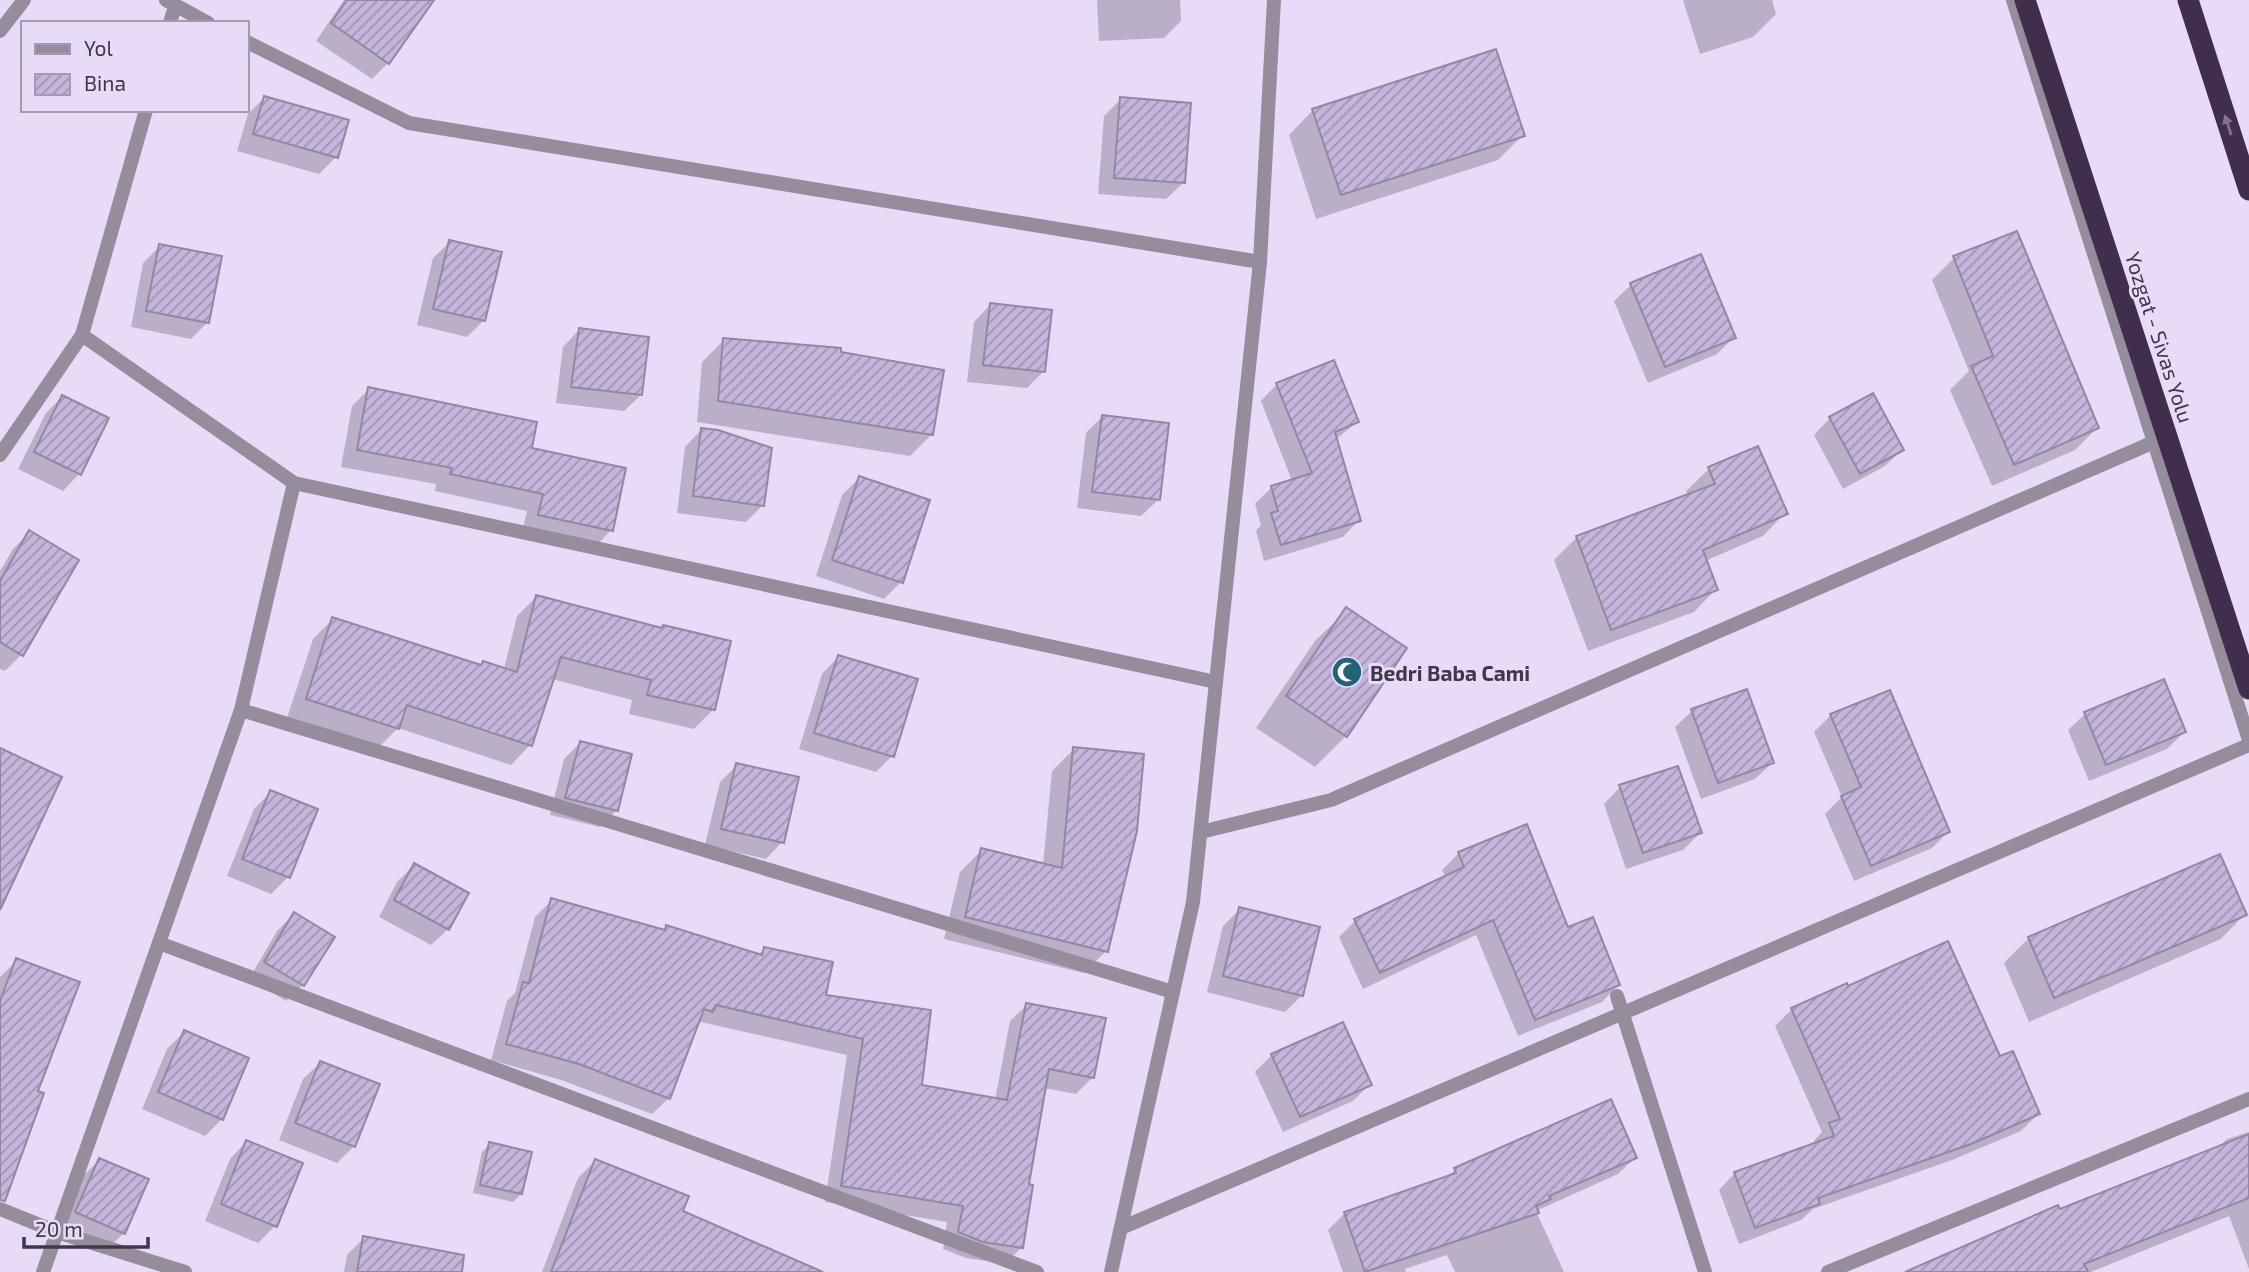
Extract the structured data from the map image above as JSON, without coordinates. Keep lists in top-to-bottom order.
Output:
{
  "streets": {
    "highway": ["Yozgat - Sivas Yolu"]
  },
  "places": {
    "mosque": ["Bedri Baba Cami"]
  },
  "legend": ["Yol", "Bina"],
  "scale_bar": "20 m"
}
